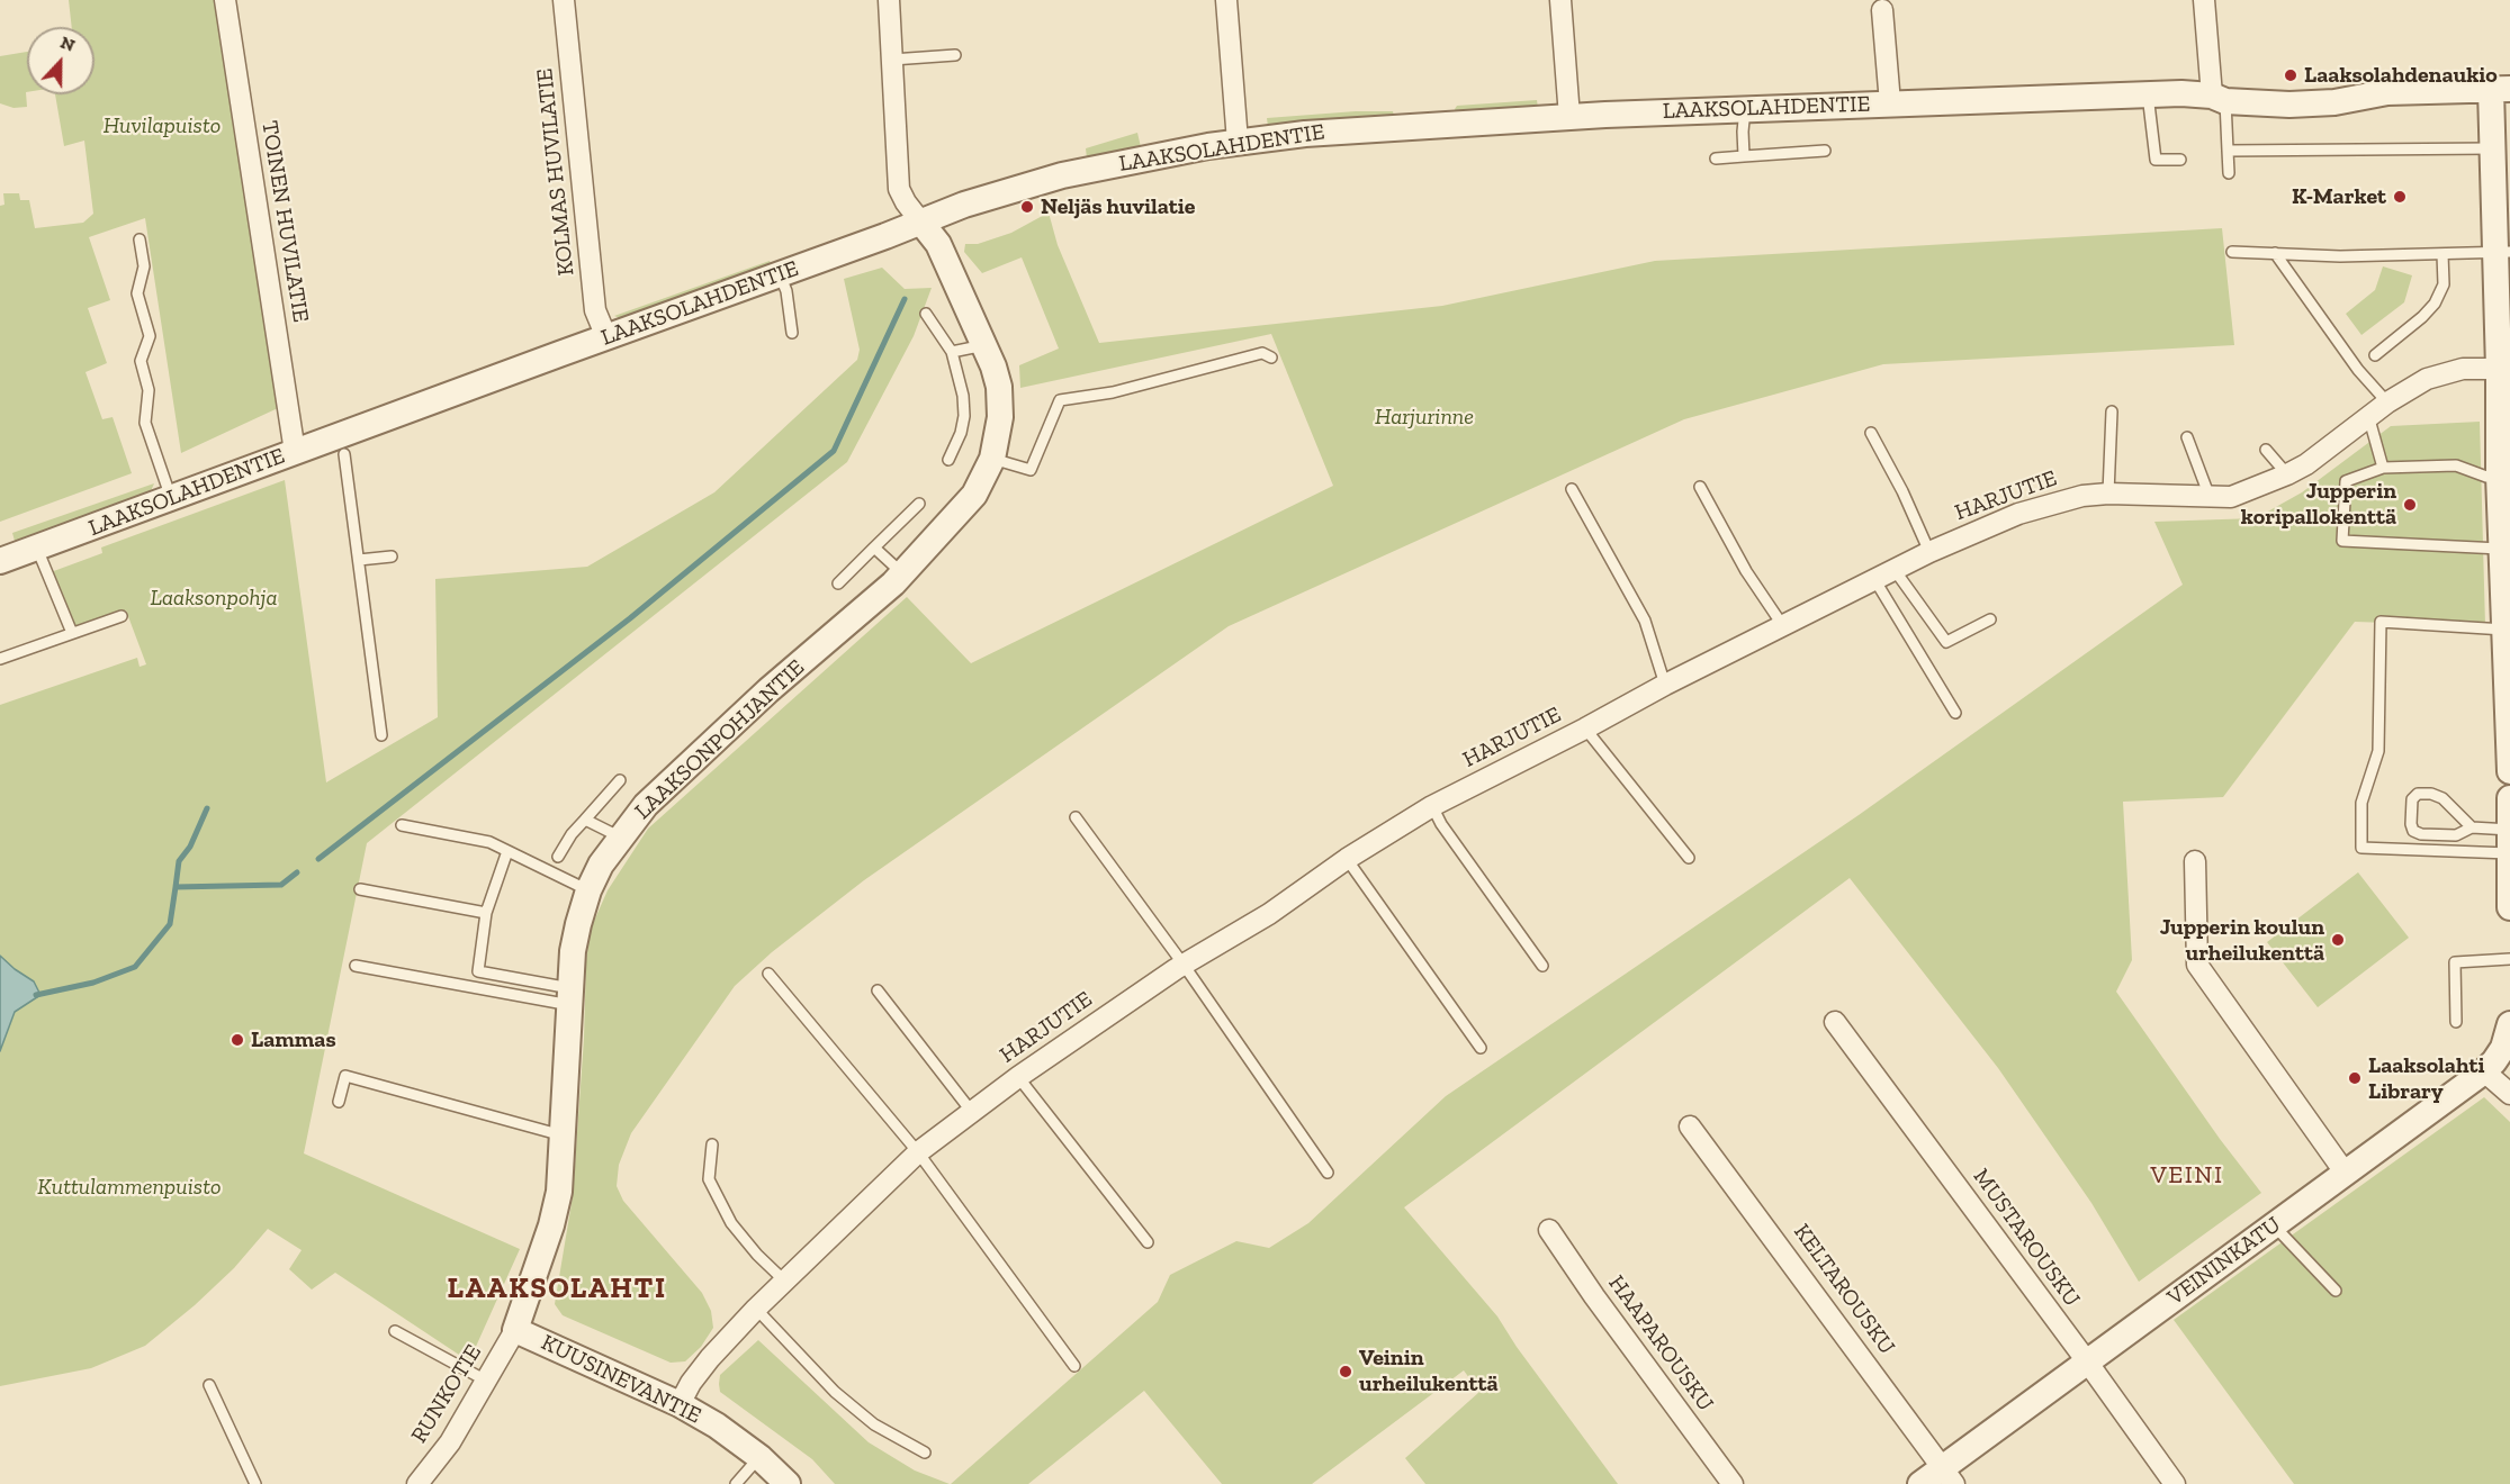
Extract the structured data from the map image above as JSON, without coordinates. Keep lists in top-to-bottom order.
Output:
{
  "streets": {
    "street": [
      "LAAKSOLAHDENTIE",
      "KOLMAS HUVILATIE",
      "TOINEN HUVILATIE",
      "HARJUTIE",
      "LAAKSONPOHJANTIE",
      "MUSTAROUSKU",
      "VEININKATU",
      "KELTAROUSKU",
      "HAAPAROUSKU",
      "KUUSINEVANTIE",
      "RUNKOTIE"
    ]
  },
  "crossings": [
    ["LAAKSOLAHDENTIE", "KOLMAS HUVILATIE"],
    ["LAAKSOLAHDENTIE", "TOINEN HUVILATIE"],
    ["LAAKSOLAHDENTIE", "LAAKSONPOHJANTIE"],
    ["HARJUTIE", "KUUSINEVANTIE"],
    ["LAAKSONPOHJANTIE", "KUUSINEVANTIE"],
    ["LAAKSONPOHJANTIE", "RUNKOTIE"],
    ["MUSTAROUSKU", "VEININKATU"],
    ["VEININKATU", "KELTAROUSKU"],
    ["KUUSINEVANTIE", "RUNKOTIE"]
  ],
  "districts": ["VEINI", "LAAKSOLAHTI"],
  "parks": [
    "Huvilapuisto",
    "Harjurinne",
    "Laaksonpohja",
    "Kuttulammenpuisto"
  ],
  "places": [
    "Laaksolahdenaukio",
    "K-Market",
    "Neljäs huvilatie",
    "Jupperin koripallokenttä",
    "Jupperin koulun urheilukenttä",
    "Lammas",
    "Laaksolahti Library",
    "Veinin urheilukenttä"
  ],
  "north": "top"
}
